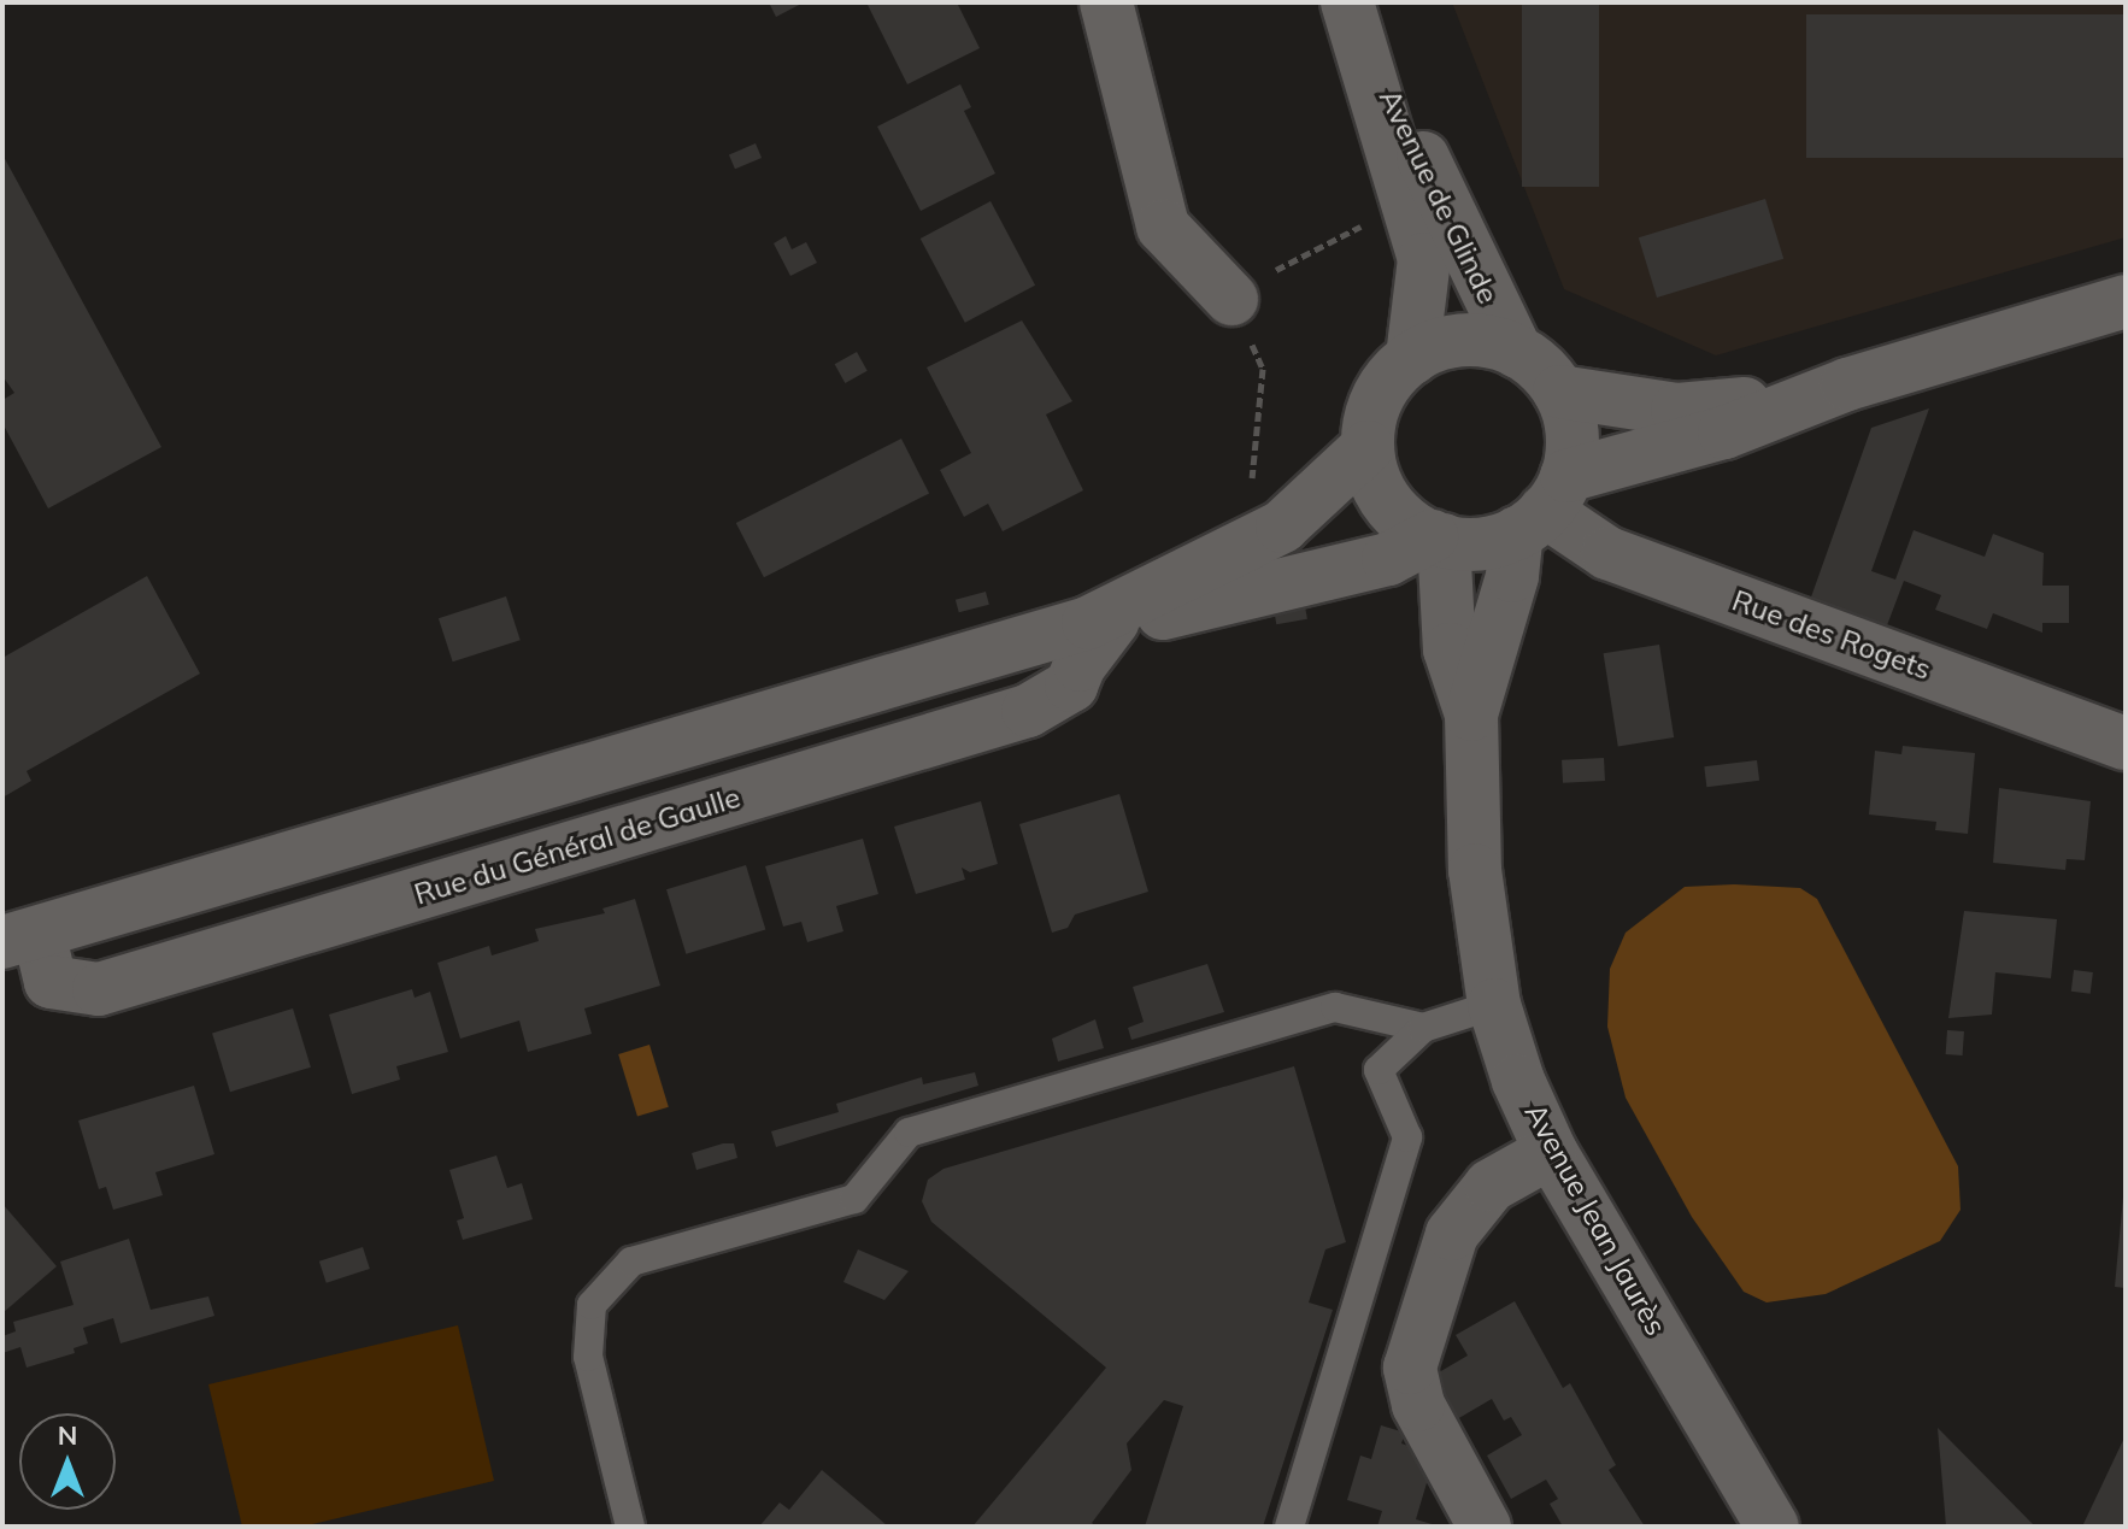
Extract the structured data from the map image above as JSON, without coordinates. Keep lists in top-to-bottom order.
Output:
{
  "streets": {
    "street": [
      "Avenue de Glinde",
      "Rue des Rogets",
      "Rue du Général de Gaulle",
      "Avenue Jean Jaurès"
    ]
  },
  "crossings": [
    ["Avenue de Glinde", "Rue des Rogets"],
    ["Avenue de Glinde", "Rue du Général de Gaulle"],
    ["Avenue de Glinde", "Avenue Jean Jaurès"],
    ["Rue des Rogets", "Rue du Général de Gaulle"],
    ["Rue des Rogets", "Avenue Jean Jaurès"],
    ["Rue du Général de Gaulle", "Avenue Jean Jaurès"]
  ],
  "north": "top"
}
